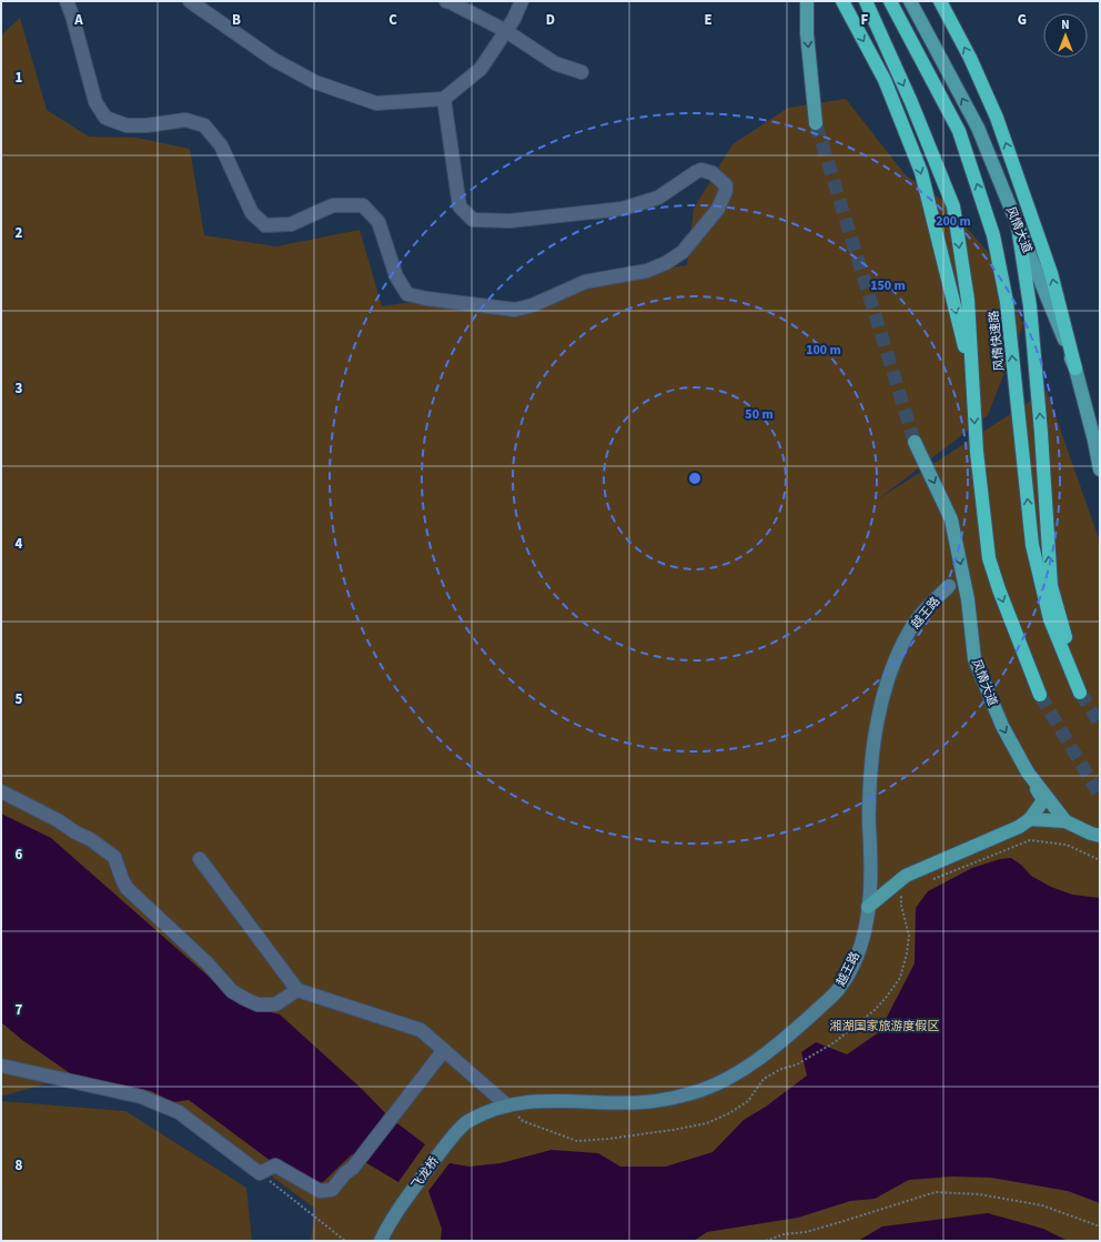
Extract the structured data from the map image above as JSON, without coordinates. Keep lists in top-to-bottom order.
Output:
{
  "streets": {
    "highway": ["风情快速路"],
    "main road": ["风情大道", "越王路", "飞龙桥"]
  },
  "crossings": [
    ["风情大道", "风情快速路"],
    ["越王路", "飞龙桥"]
  ],
  "parks": ["湘湖国家旅游度假区"],
  "north": "top",
  "grid": {
    "columns": [
      "A",
      "B",
      "C",
      "D",
      "E",
      "F",
      "G"
    ],
    "rows": [
      "1",
      "2",
      "3",
      "4",
      "5",
      "6",
      "7",
      "8"
    ]
  },
  "rings": [
    "200 m",
    "150 m",
    "100 m",
    "50 m"
  ]
}
